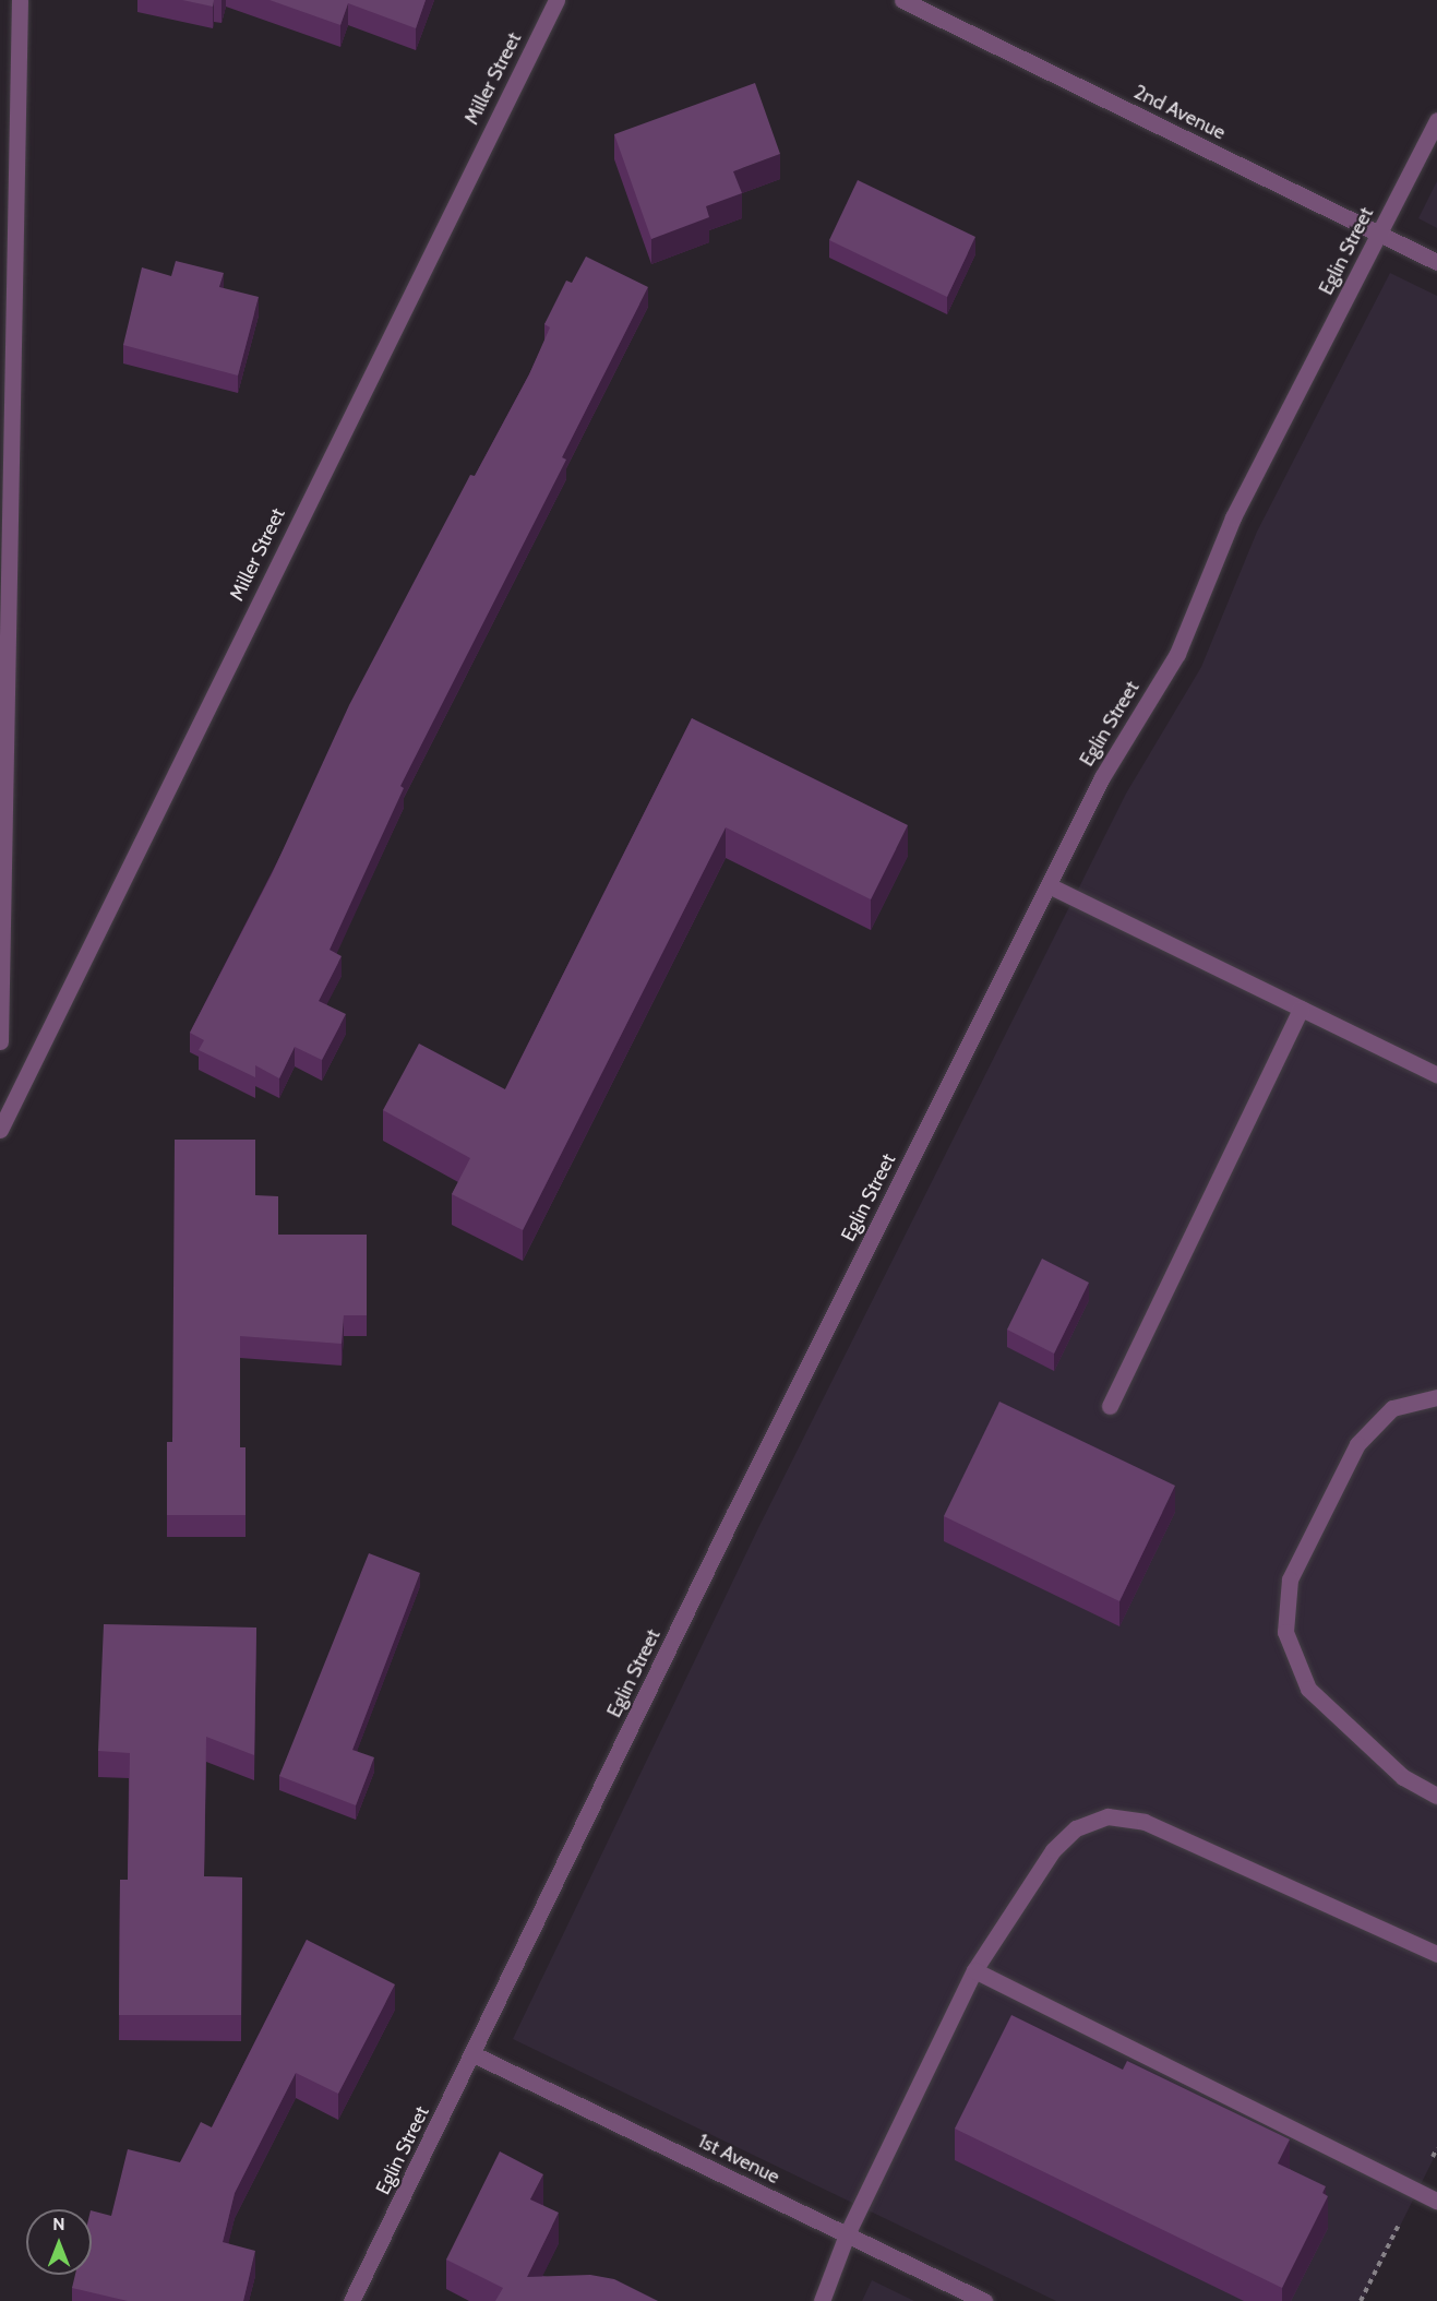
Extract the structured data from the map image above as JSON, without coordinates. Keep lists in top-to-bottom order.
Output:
{
  "streets": {
    "street": [
      "Miller Street",
      "2nd Avenue",
      "Eglin Street",
      "1st Avenue"
    ]
  },
  "crossings": [
    ["2nd Avenue", "Eglin Street"],
    ["Eglin Street", "1st Avenue"]
  ],
  "north": "top"
}
